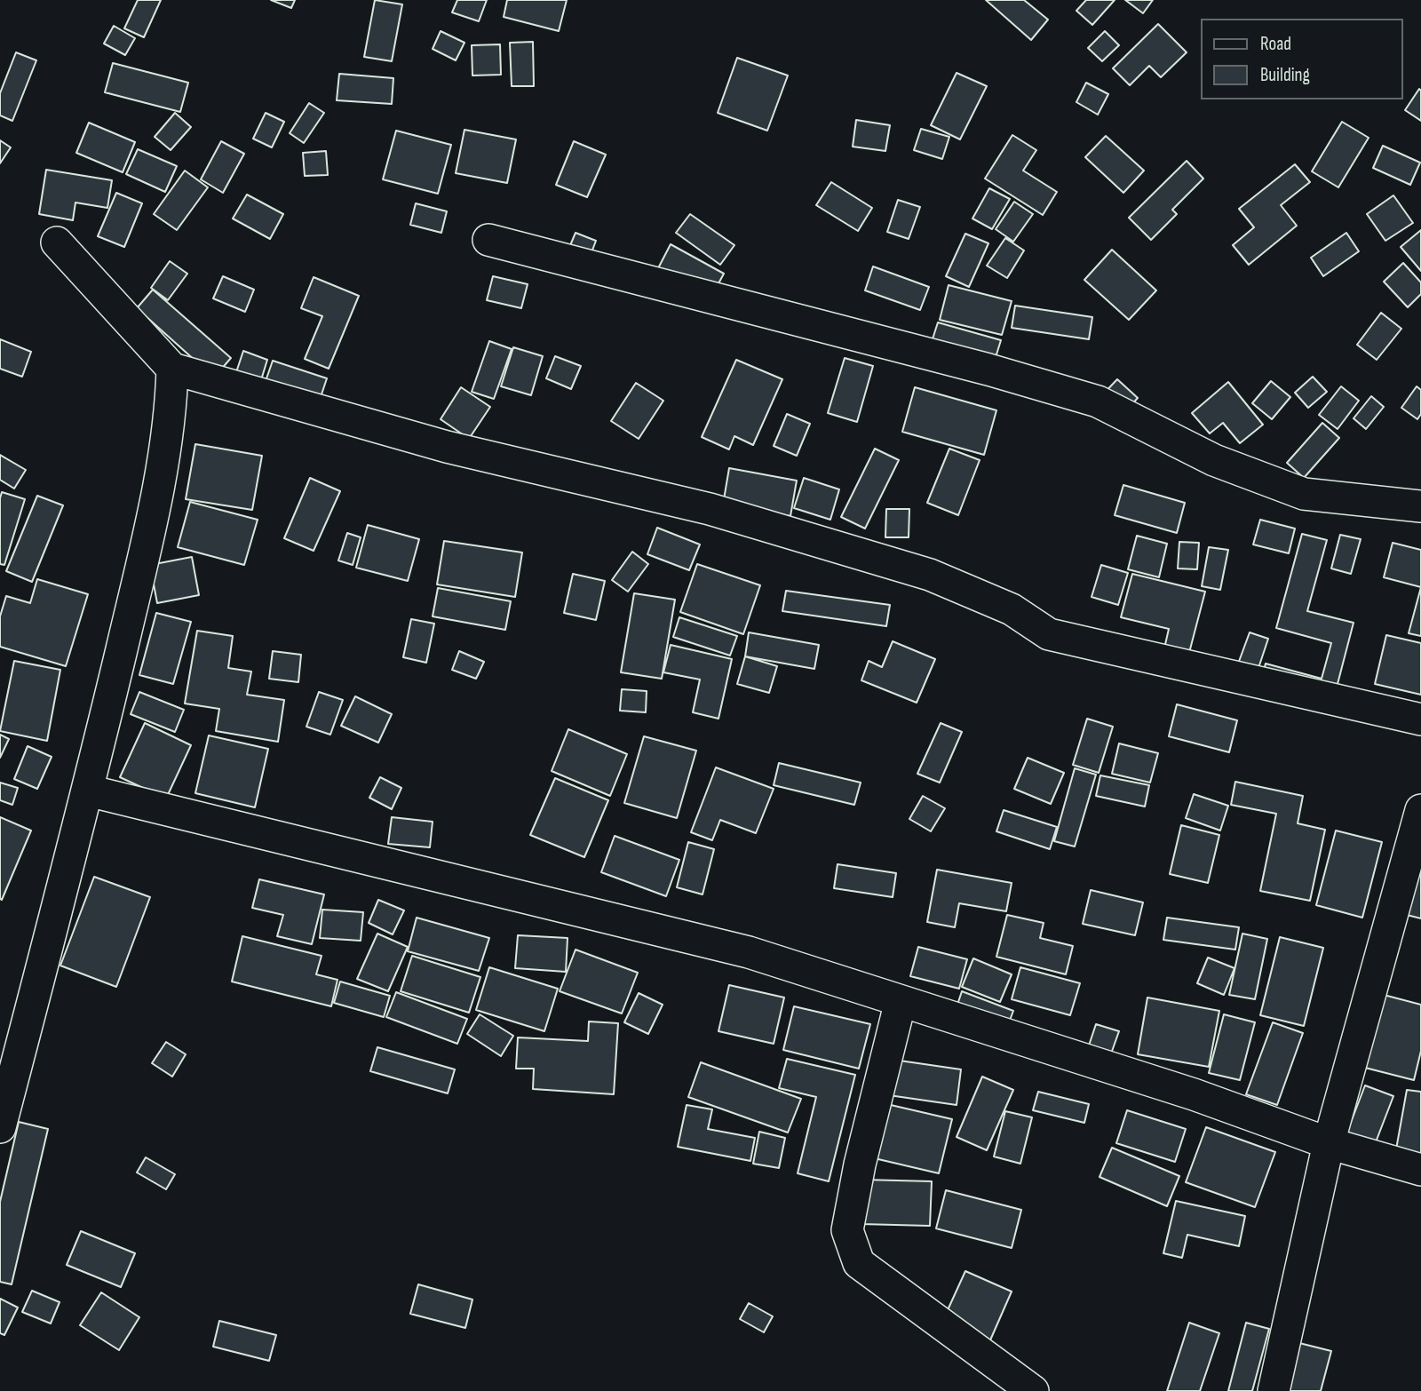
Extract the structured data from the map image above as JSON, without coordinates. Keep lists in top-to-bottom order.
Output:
{
  "legend": ["Road", "Building"]
}
